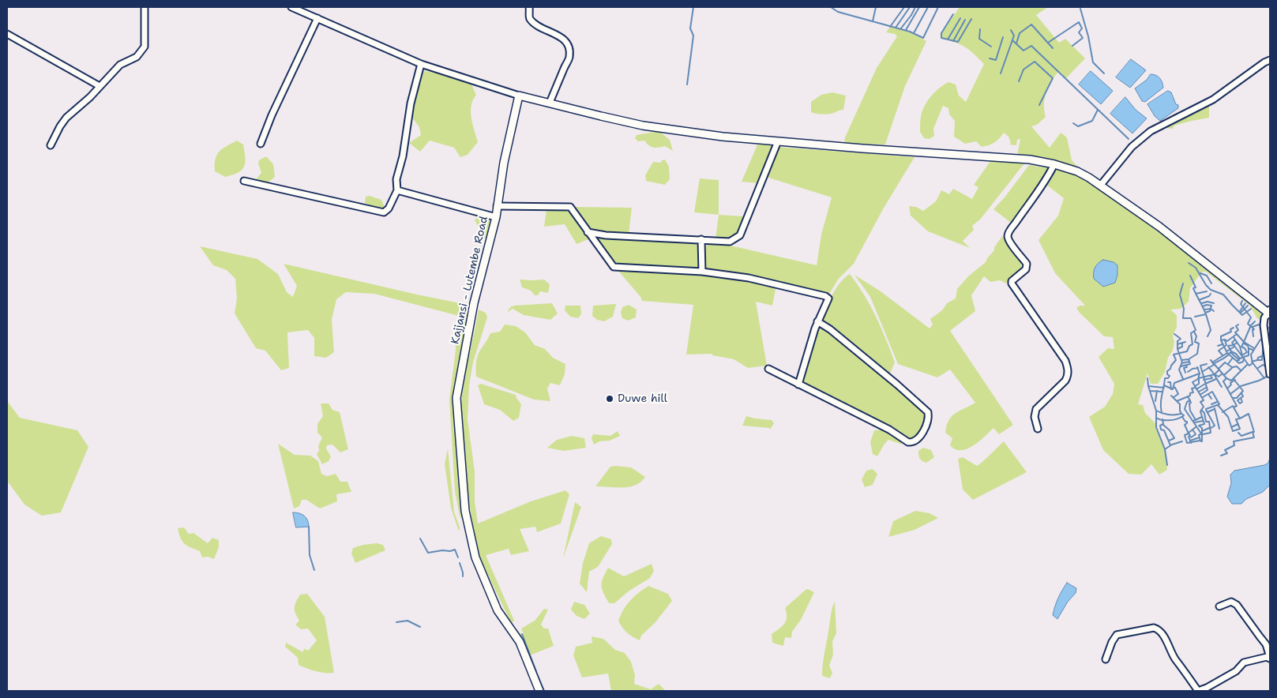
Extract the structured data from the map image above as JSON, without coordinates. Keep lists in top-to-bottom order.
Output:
{
  "streets": {
    "street": ["Kajjansi - Lutembe Road"]
  },
  "places": ["Duwe hill"]
}
